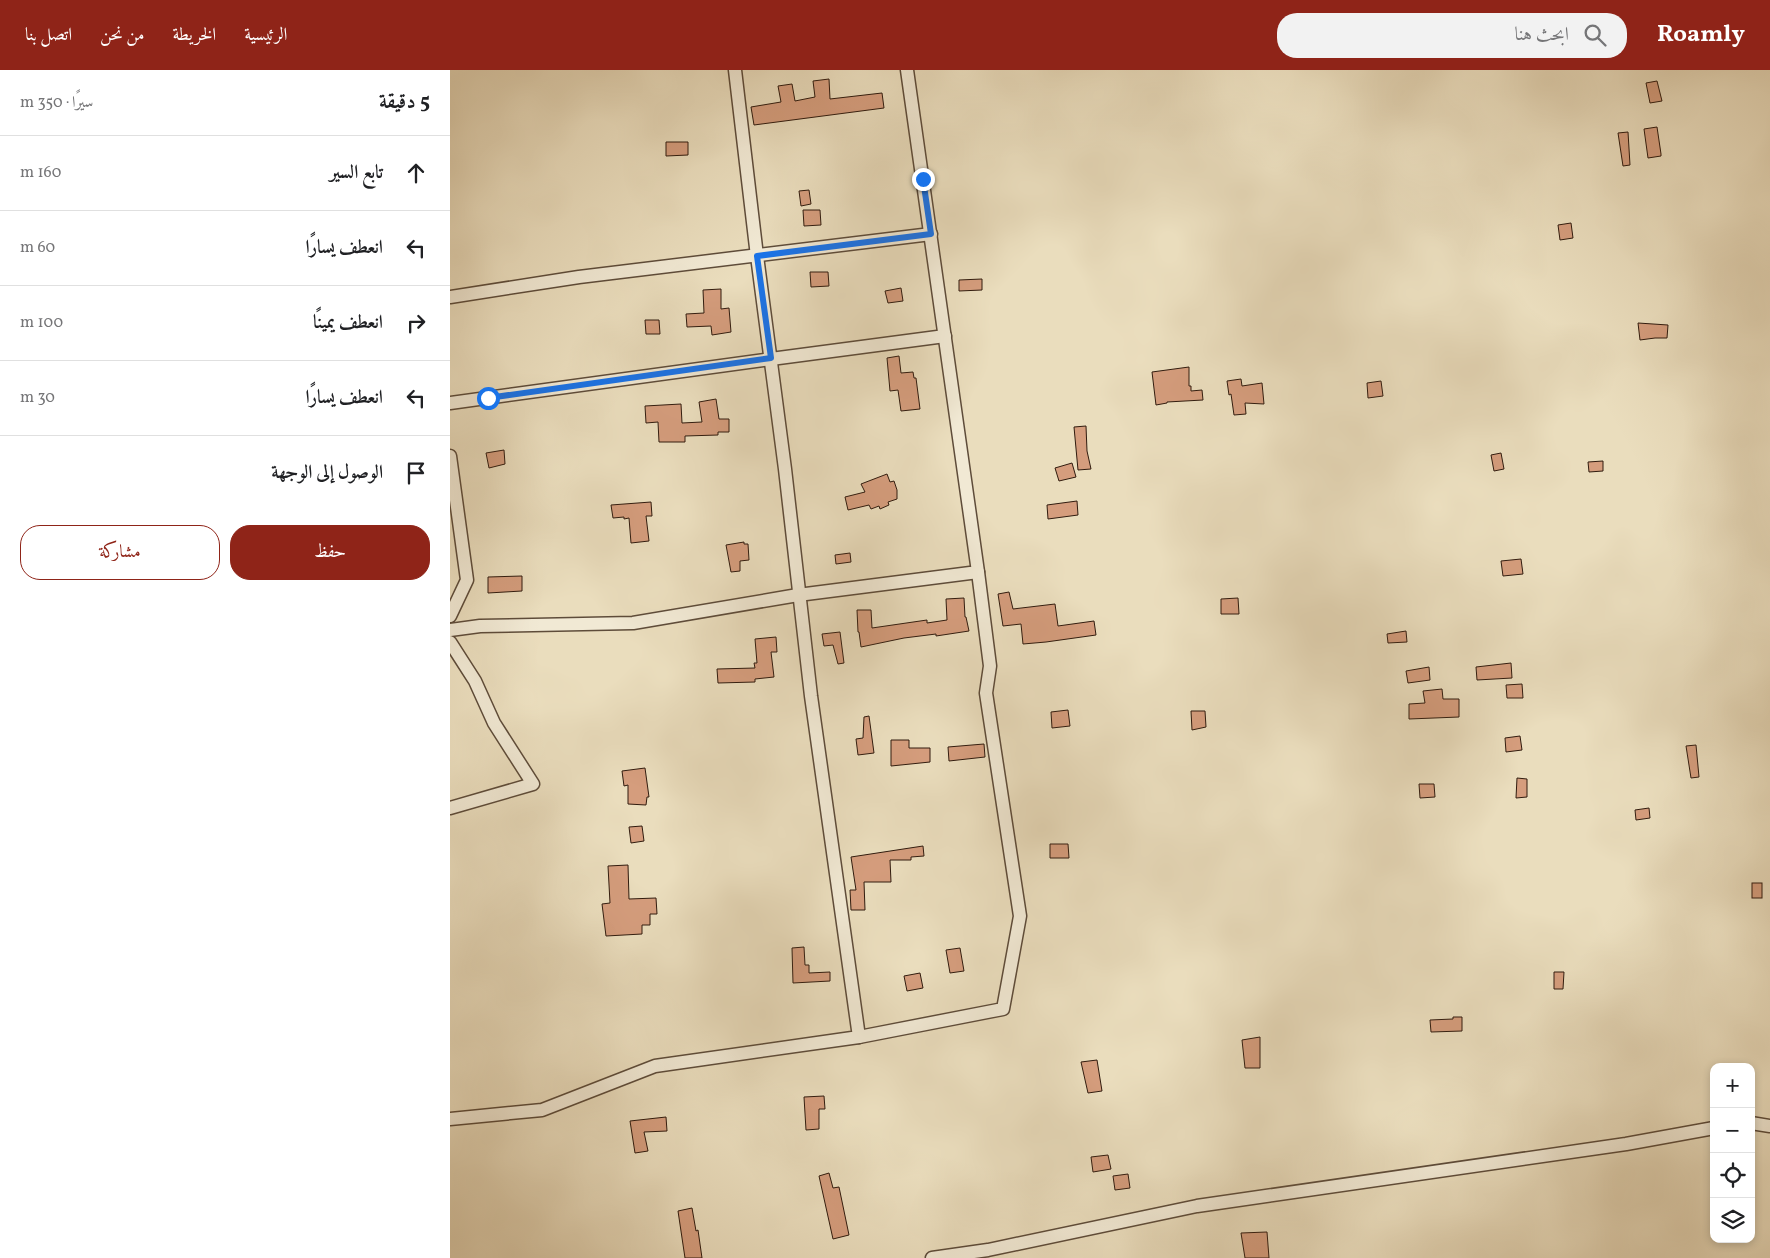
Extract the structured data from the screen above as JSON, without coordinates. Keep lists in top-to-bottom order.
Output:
{
  "page": {
    "header": "Roamly",
    "search": "ابحث هنا",
    "nav": [
      "الرئيسية",
      "الخريطة",
      "من نحن",
      "اتصل بنا"
    ],
    "heading": ["5 دقيقة", "سيرًا · 350 m"],
    "list": [
      ["تابع السير", "160 m"],
      ["انعطف يسارًا", "60 m"],
      ["انعطف يمينًا", "100 m"],
      ["انعطف يسارًا", "30 m"],
      "الوصول إلى الوجهة"
    ],
    "buttons": ["حفظ", "مشاركة"],
    "map_buttons": ["+", "−"]
  }
}
